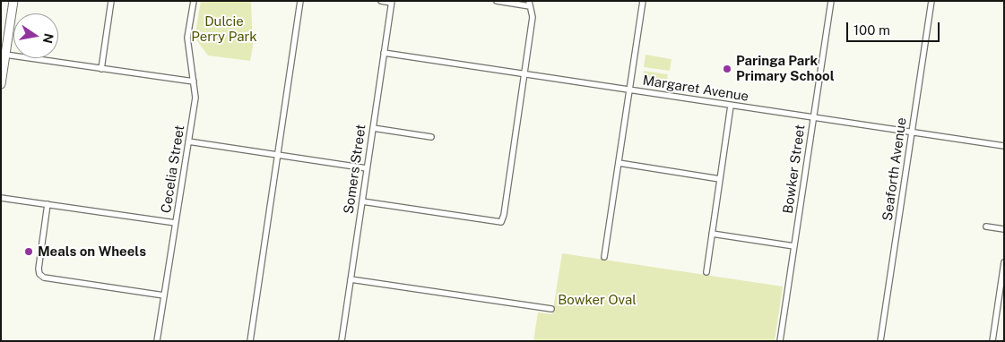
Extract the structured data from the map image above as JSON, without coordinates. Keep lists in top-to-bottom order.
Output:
{
  "streets": {
    "street": [
      "Margaret Avenue",
      "Cecelia Street",
      "Somers Street",
      "Bowker Street",
      "Seaforth Avenue"
    ]
  },
  "crossings": [
    ["Margaret Avenue", "Somers Street"],
    ["Margaret Avenue", "Bowker Street"],
    ["Margaret Avenue", "Seaforth Avenue"]
  ],
  "parks": ["Dulcie Perry Park", "Bowker Oval"],
  "places": ["Paringa Park Primary School", "Meals on Wheels"],
  "scale_bar": "100 m",
  "north": "right"
}
